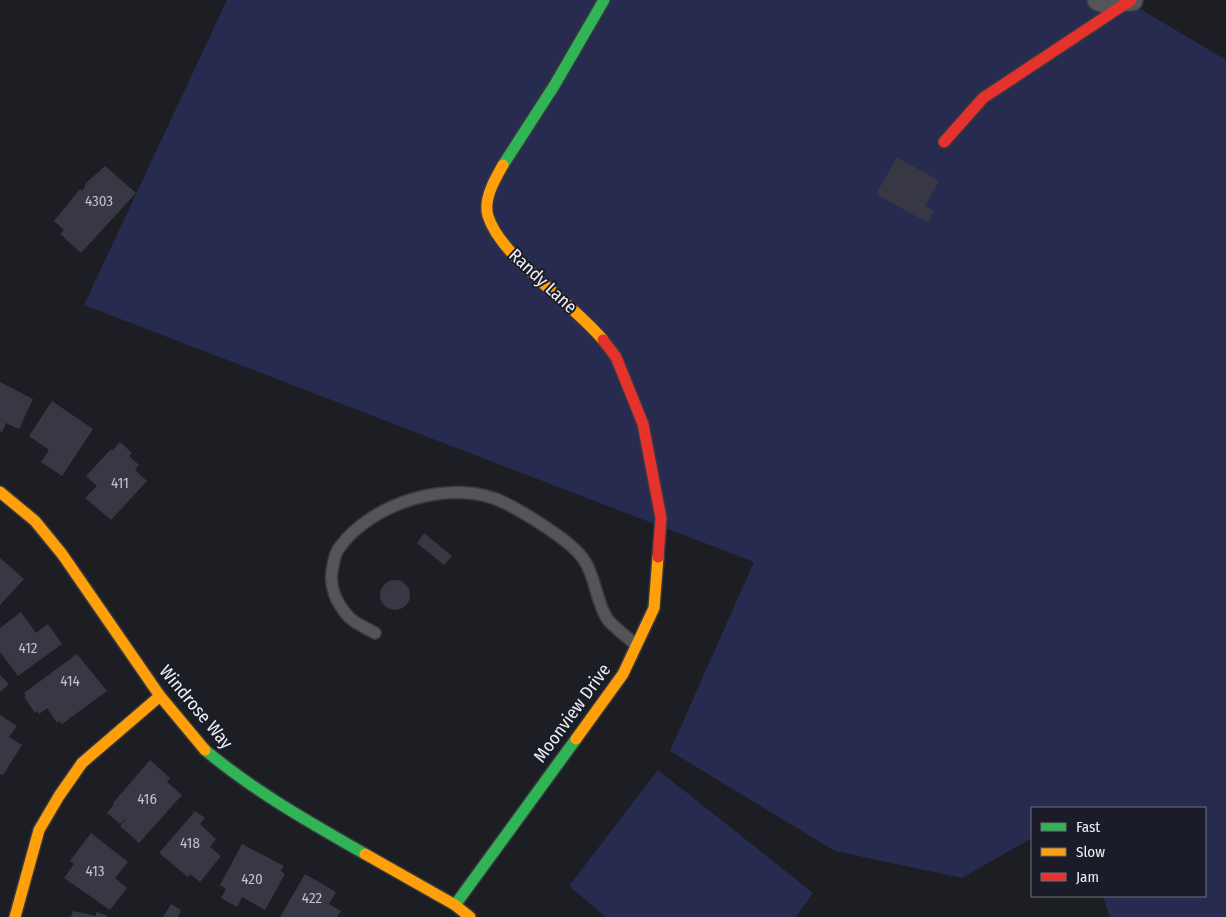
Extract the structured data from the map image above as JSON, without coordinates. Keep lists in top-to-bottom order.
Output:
{
  "streets": {
    "street": ["Randy Lane", "Windrose Way", "Moonview Drive"]
  },
  "crossings": [
    ["Randy Lane", "Moonview Drive"],
    ["Windrose Way", "Moonview Drive"]
  ],
  "house_numbers": [
    "4303",
    "411",
    "412",
    "414",
    "416",
    "418",
    "413",
    "420",
    "422"
  ],
  "legend": ["Fast", "Slow", "Jam"]
}
